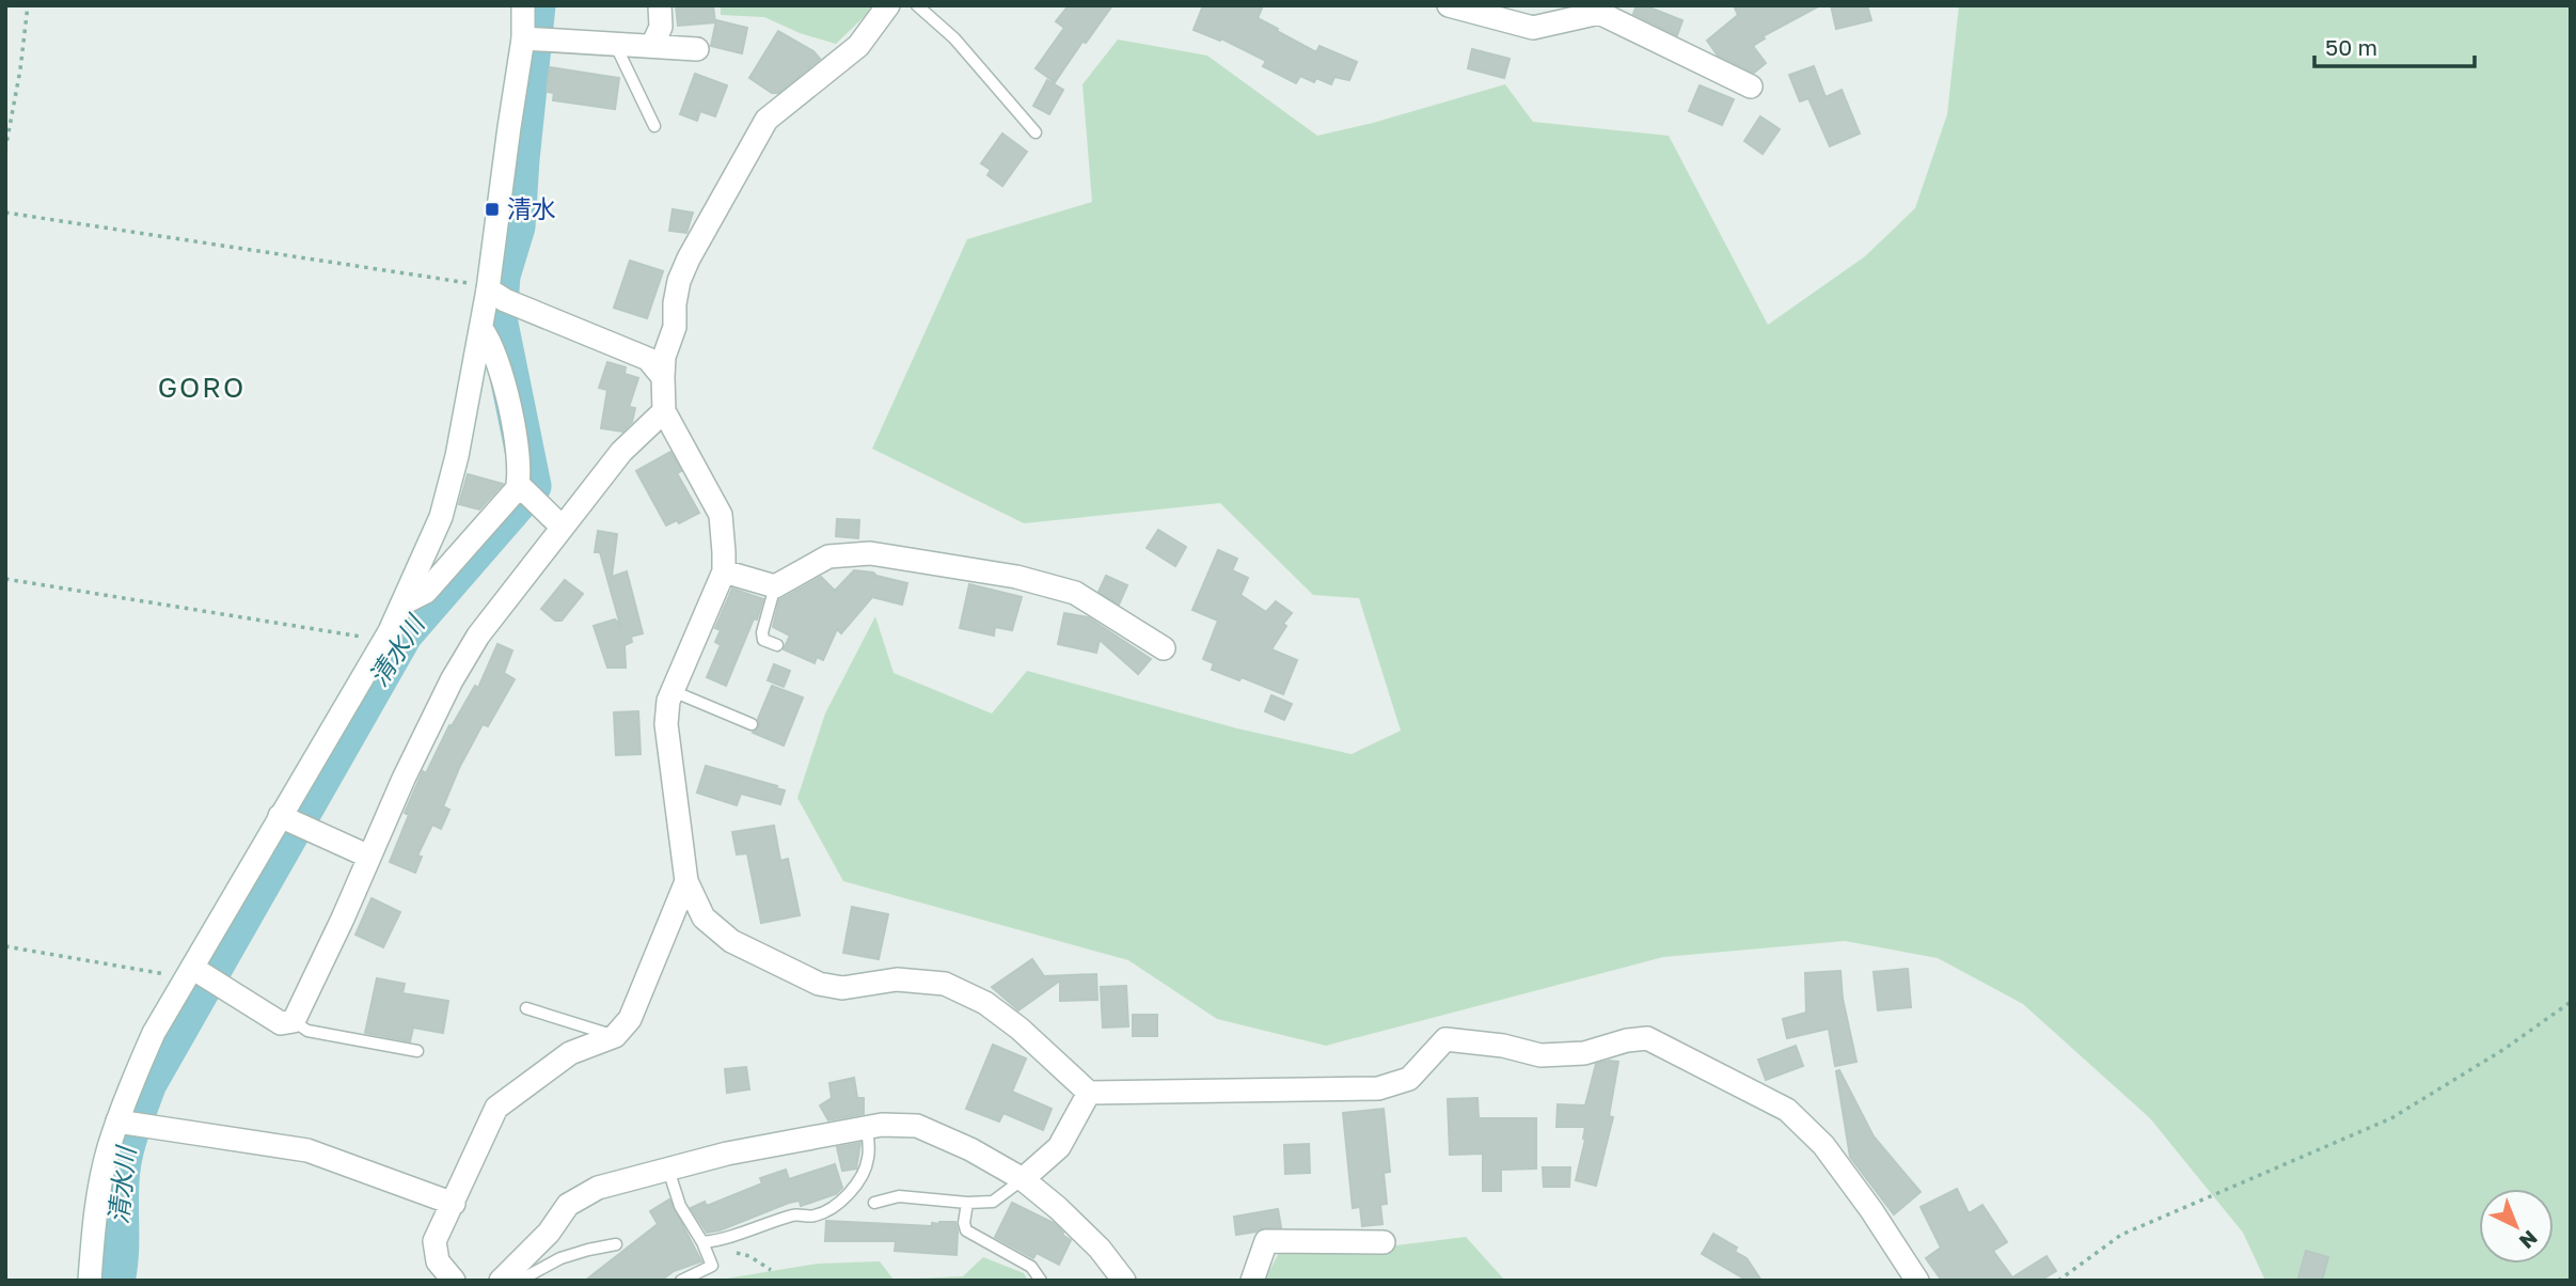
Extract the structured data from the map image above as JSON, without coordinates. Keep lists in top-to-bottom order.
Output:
{
  "districts": ["GORO"],
  "water": ["清水川"],
  "places": {
    "transit": ["清水"]
  },
  "scale_bar": "50 m",
  "north": "bottom right"
}
